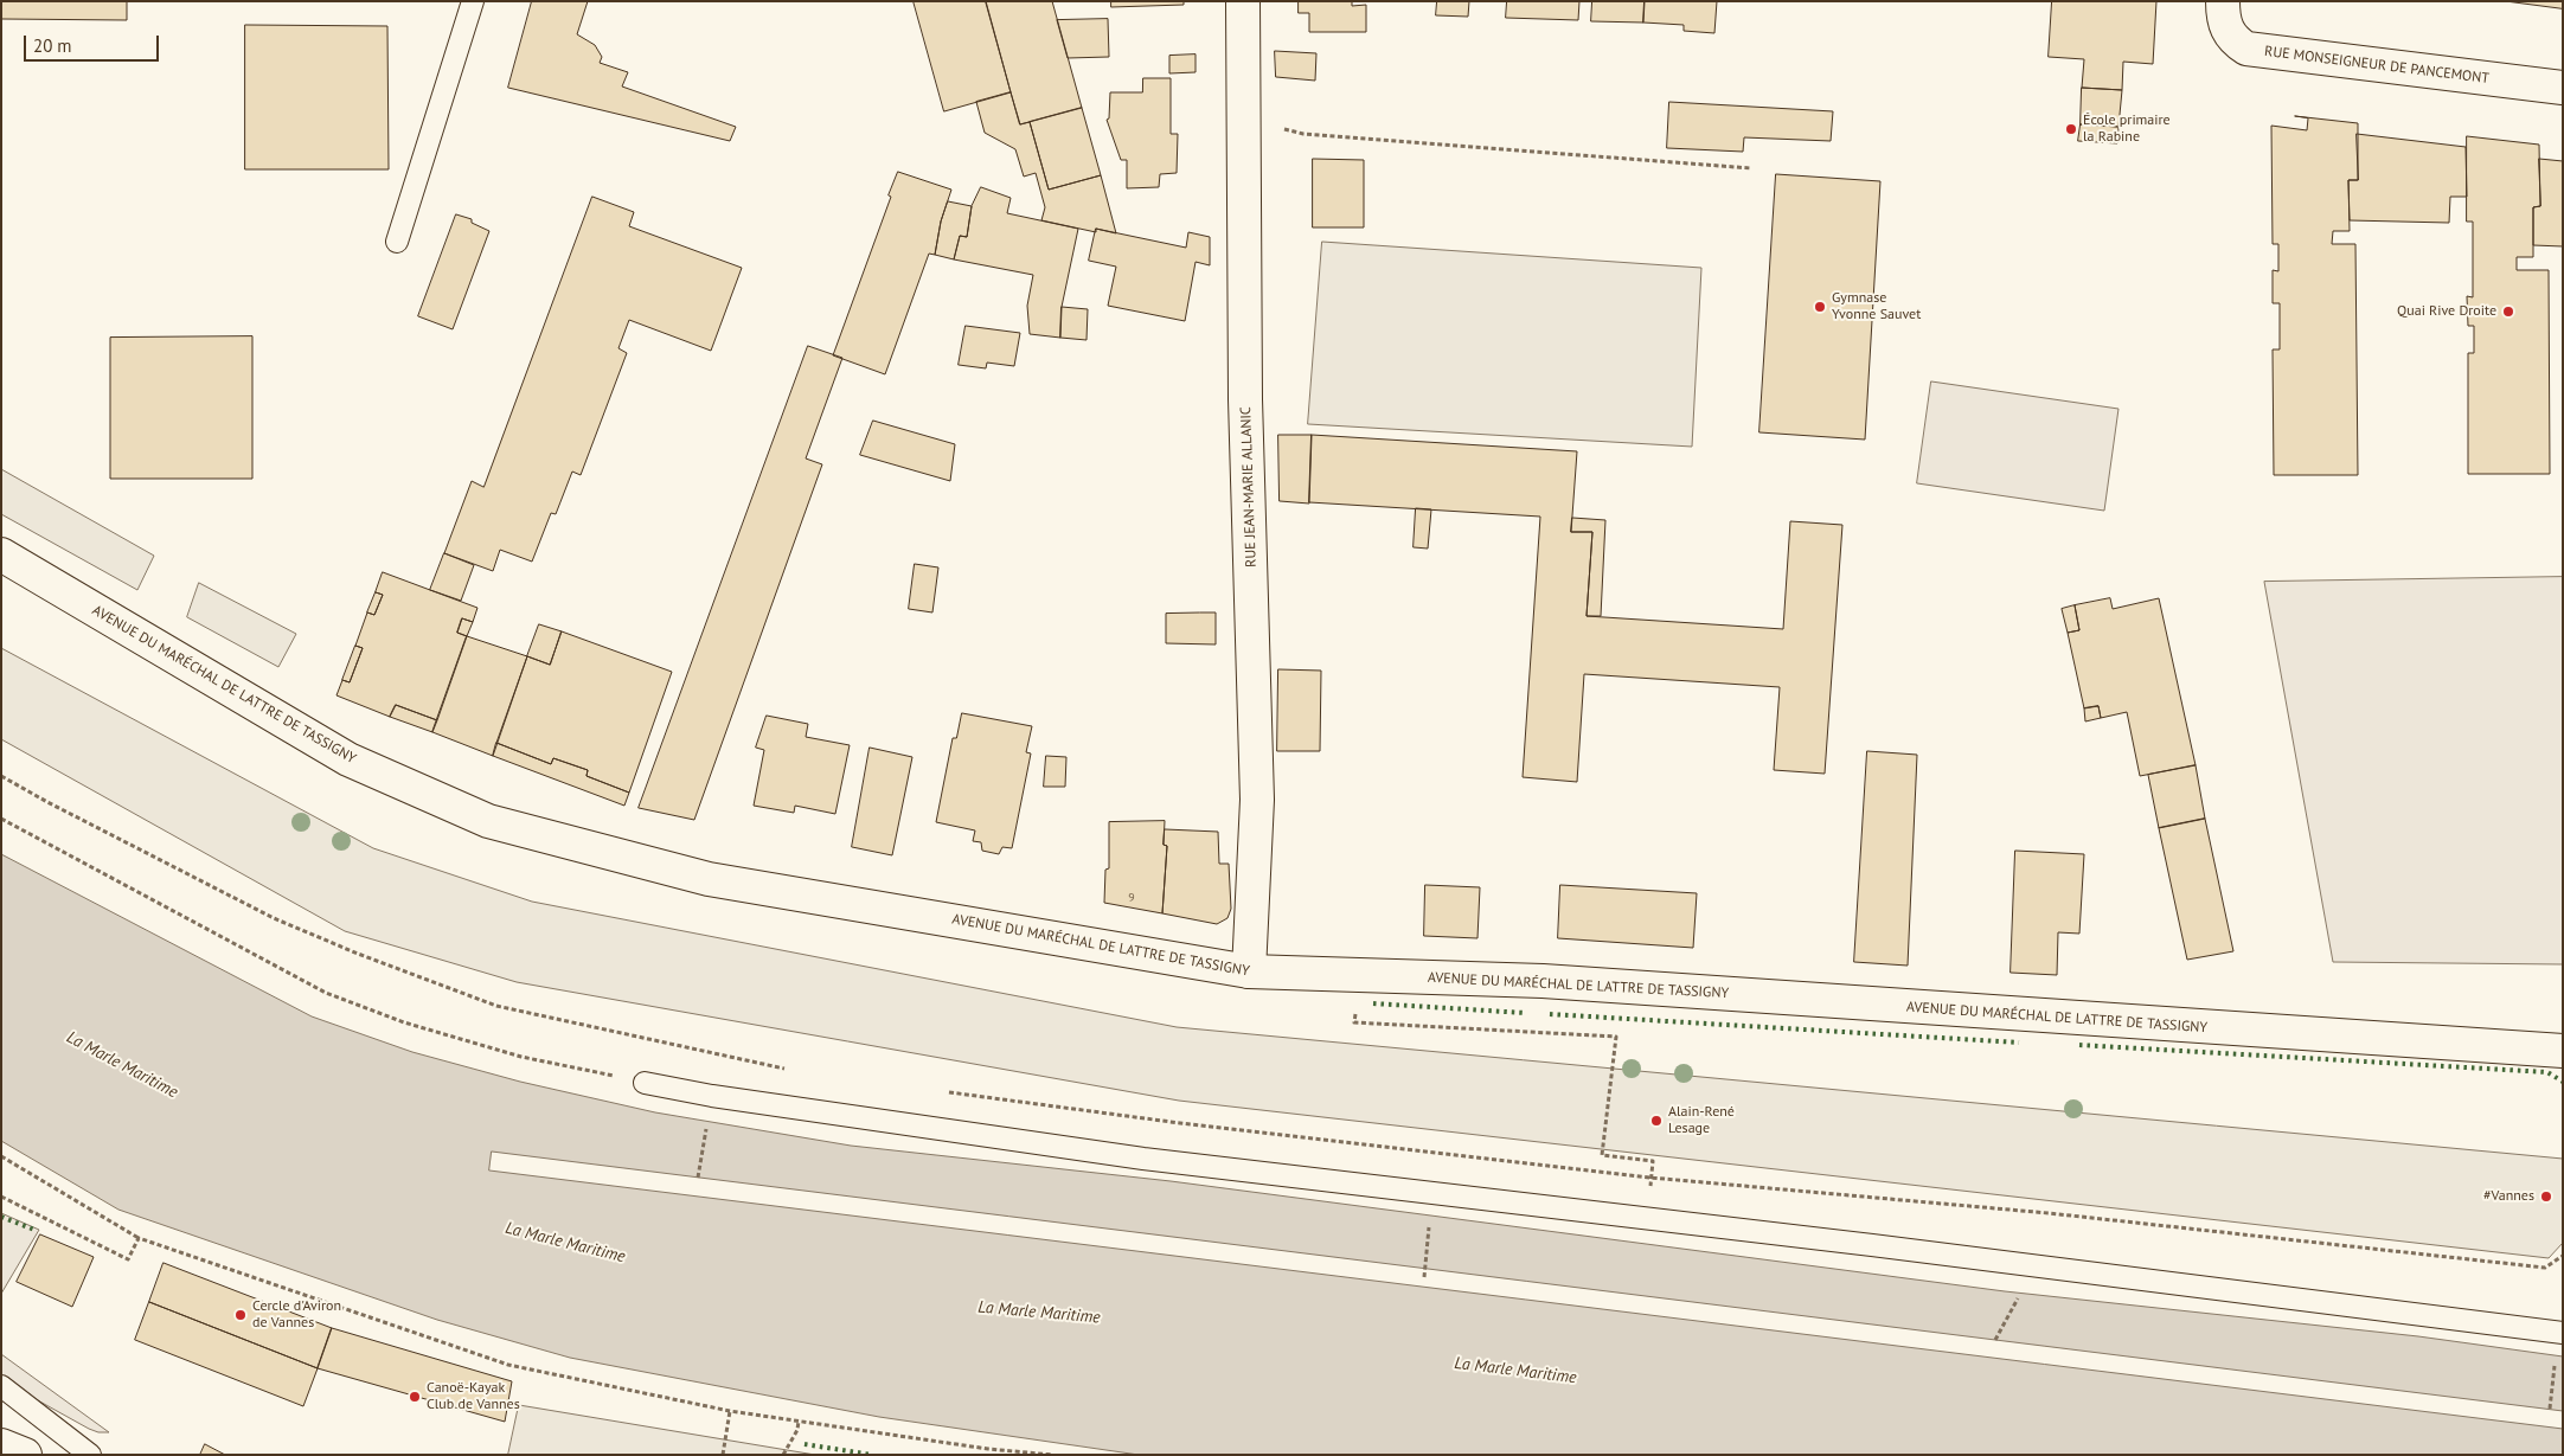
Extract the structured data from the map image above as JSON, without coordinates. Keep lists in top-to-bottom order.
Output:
{
  "streets": {
    "main road": ["RUE MONSEIGNEUR DE PANCEMONT", "RUE JEAN-MARIE ALLANIC", "AVENUE DU MARÉCHAL DE LATTRE DE TASSIGNY"]
  },
  "crossings": [
    ["RUE JEAN-MARIE ALLANIC", "AVENUE DU MARÉCHAL DE LATTRE DE TASSIGNY"]
  ],
  "water": ["La Marle Maritime"],
  "places": [
    "École primaire la Rabine",
    "Gymnase Yvonne Sauvet",
    "Quai Rive Droite",
    "Alain-René Lesage",
    "#Vannes",
    "Cercle d'Aviron de Vannes",
    "Canoë-Kayak Club de Vannes"
  ],
  "house_numbers": ["9"],
  "scale_bar": "20 m"
}
